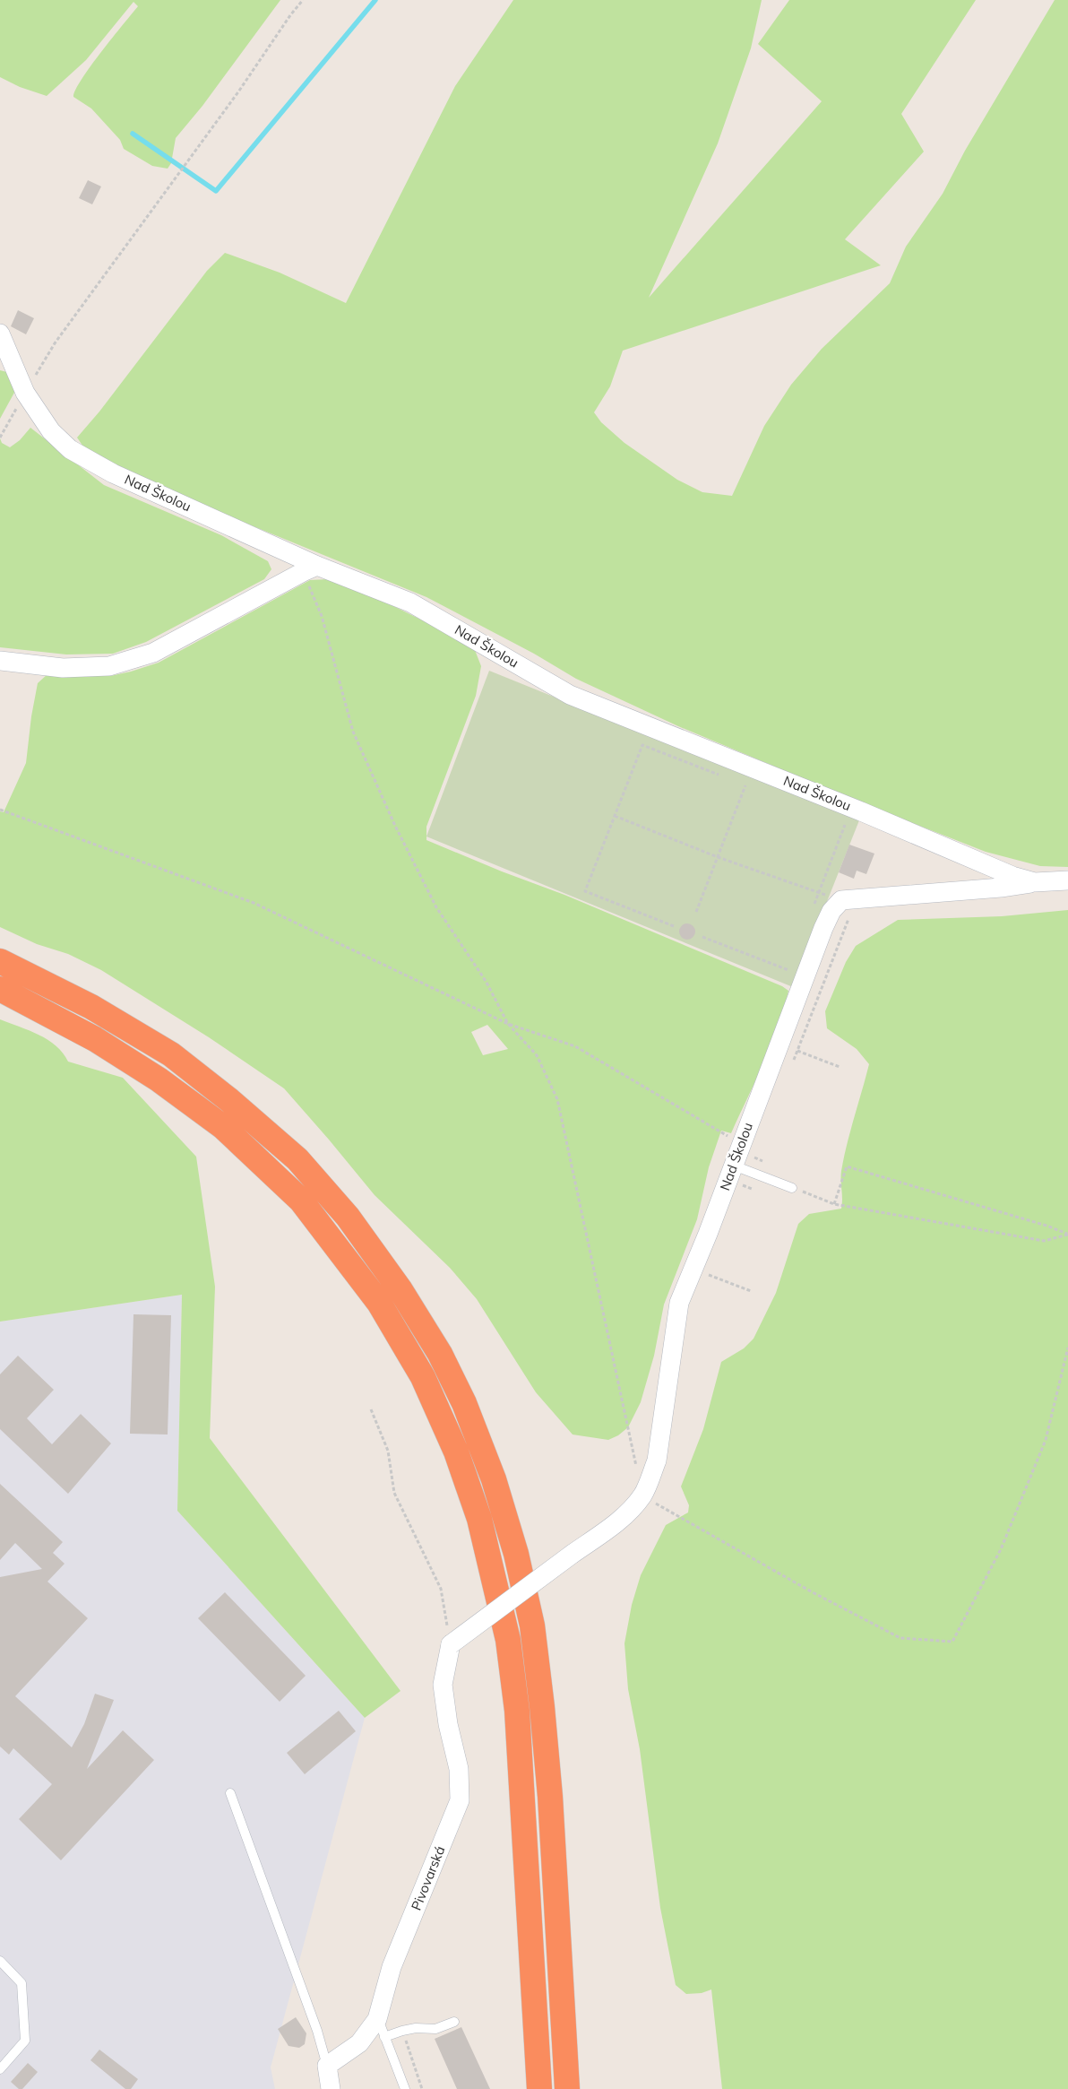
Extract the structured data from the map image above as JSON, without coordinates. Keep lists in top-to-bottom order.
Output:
{
  "streets": {
    "street": ["Nad Školou", "Pivovarská"]
  },
  "crossings": [
    ["Nad Školou", "Pivovarská"]
  ]
}
